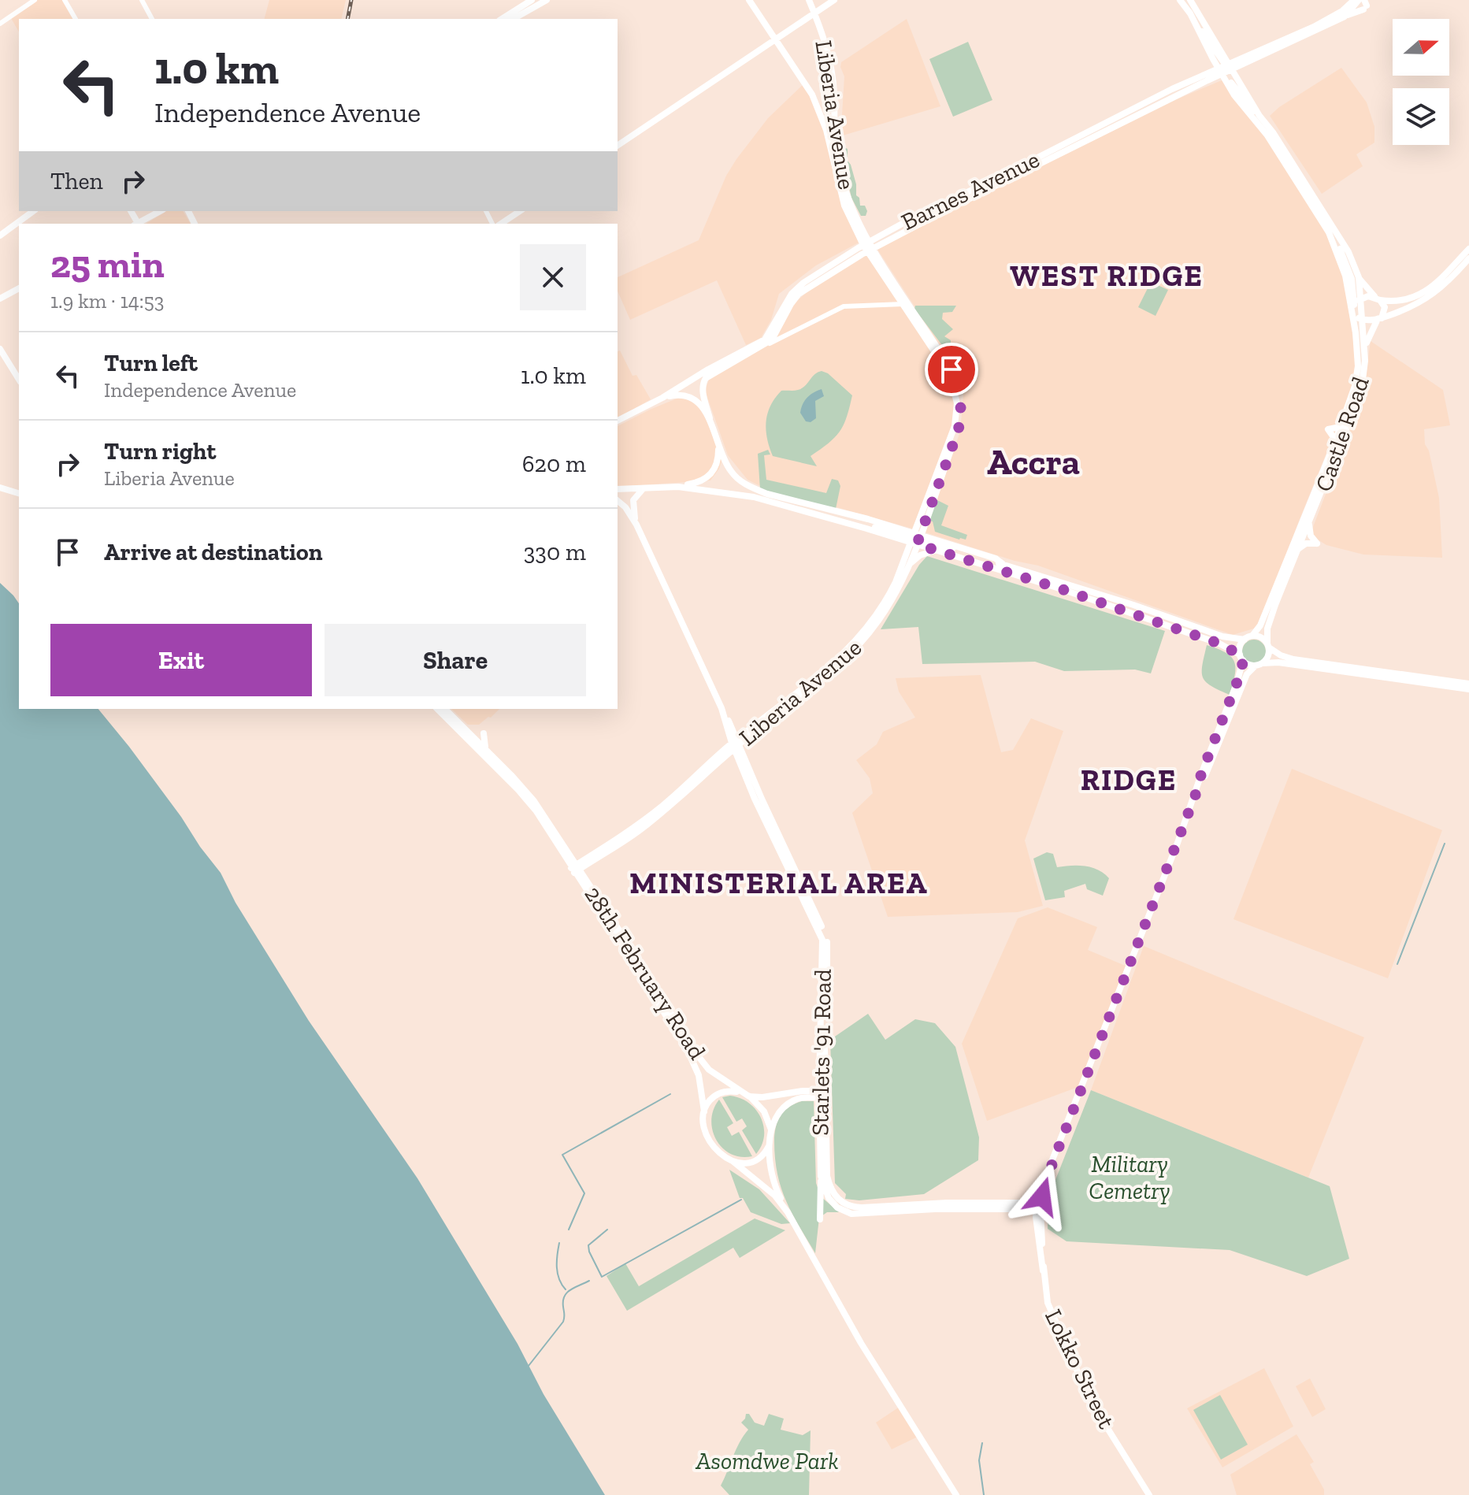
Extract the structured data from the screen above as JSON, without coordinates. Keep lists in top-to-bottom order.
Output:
{
  "streets": {
    "main road": [
      "Liberia Avenue",
      "Barnes Avenue",
      "Castle Road",
      "28th February Road",
      "Starlets '91 Road",
      "Lokko Street"
    ]
  },
  "crossings": [
    ["Liberia Avenue", "Barnes Avenue"],
    ["Liberia Avenue", "28th February Road"],
    ["Liberia Avenue", "Starlets '91 Road"],
    ["Barnes Avenue", "Castle Road"],
    ["Starlets '91 Road", "Lokko Street"]
  ],
  "districts": [
    "WEST RIDGE",
    "Accra",
    "RIDGE",
    "MINISTERIAL AREA"
  ],
  "parks": ["Military Cemetry", "Asomdwe Park"],
  "north": "right",
  "page": {
    "turn": ["1.0 km", "Independence Avenue"],
    "then": "Then",
    "heading": ["25 min", "1.9 km · 14:53"],
    "list": [
      {
        "name": "Turn left",
        "note": "Independence Avenue",
        "value": "1.0 km"
      },
      {
        "name": "Turn right",
        "note": "Liberia Avenue",
        "value": "620 m"
      },
      {
        "name": "Arrive at destination",
        "value": "330 m"
      }
    ],
    "buttons": ["Exit", "Share"]
  }
}
